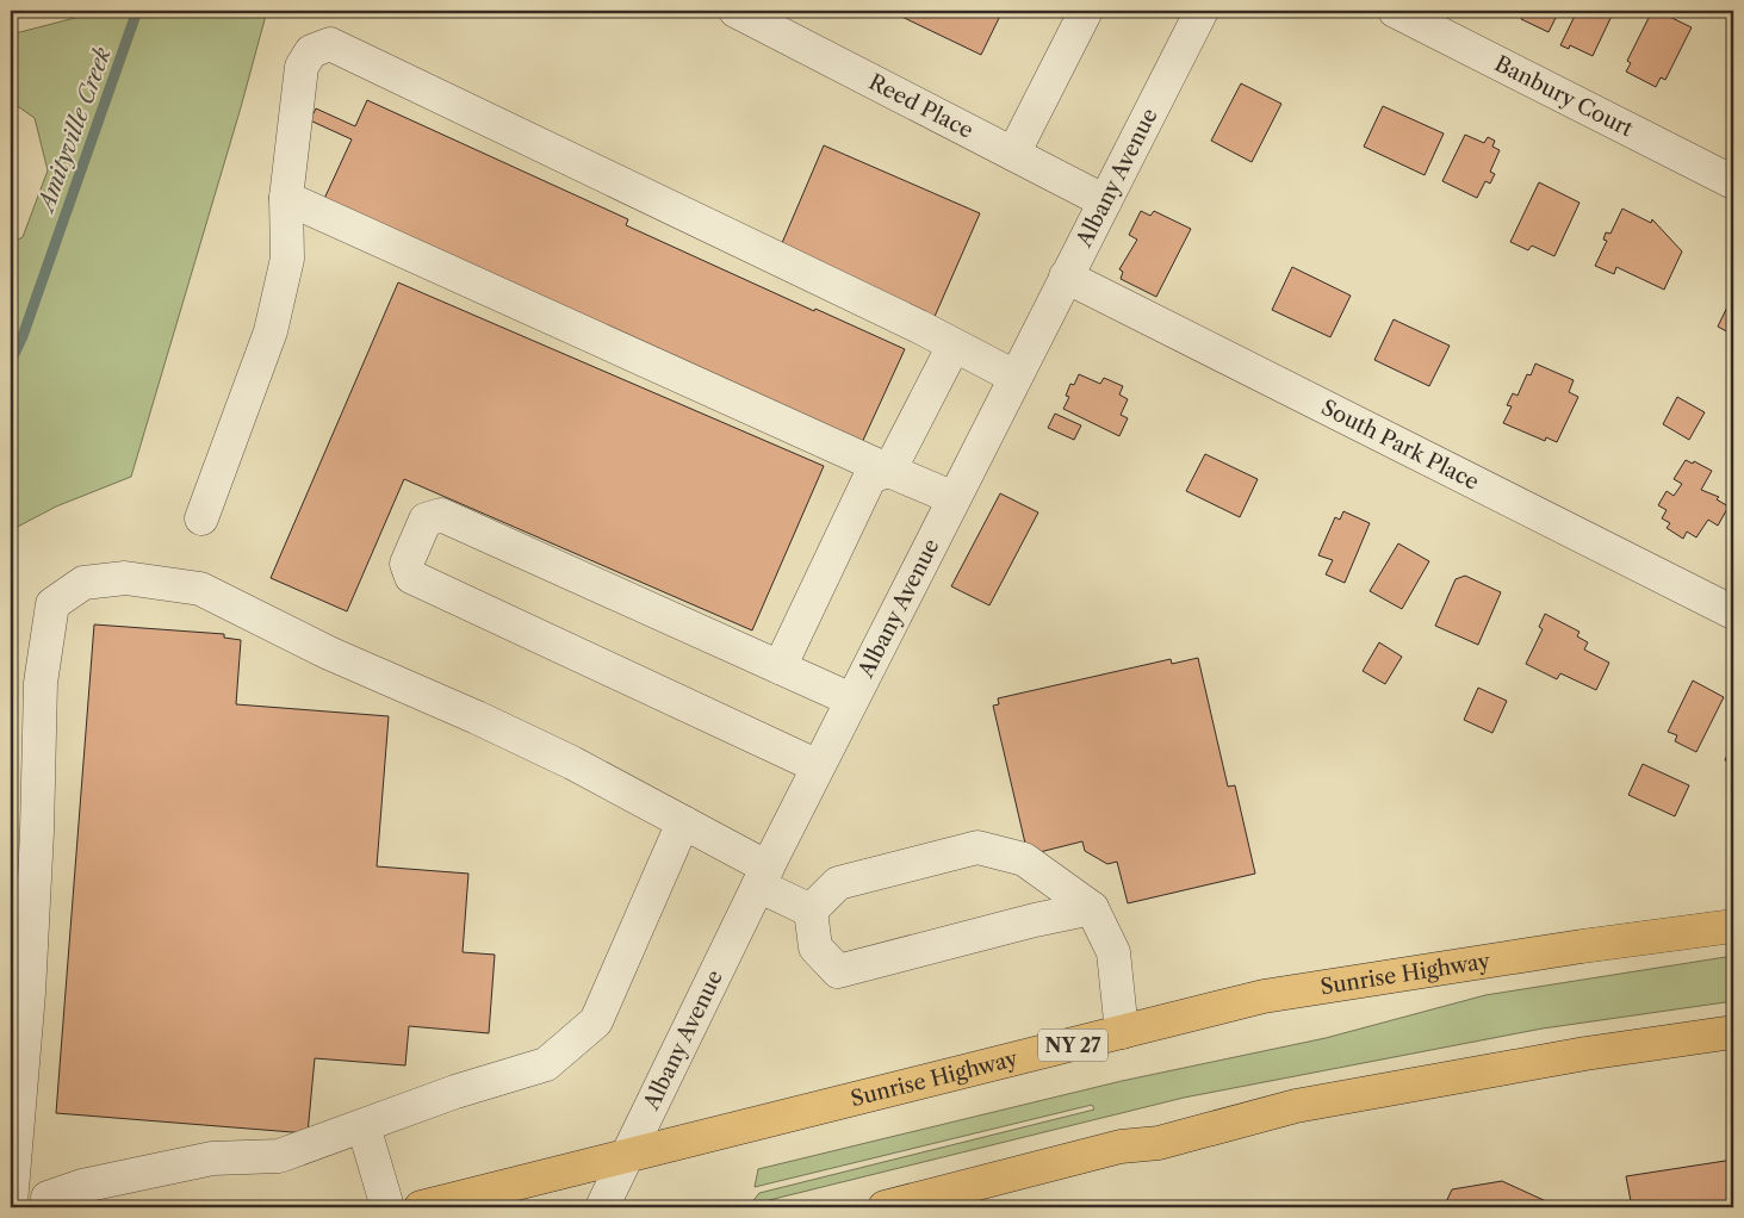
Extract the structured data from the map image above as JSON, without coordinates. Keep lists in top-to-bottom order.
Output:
{
  "streets": {
    "highway": ["Sunrise Highway", "NY 27"],
    "street": [
      "Banbury Court",
      "Reed Place",
      "Albany Avenue",
      "South Park Place"
    ]
  },
  "crossings": [
    ["Reed Place", "Albany Avenue"],
    ["Albany Avenue", "South Park Place"],
    ["Albany Avenue", "Sunrise Highway"]
  ],
  "water": ["Amityville Creek"]
}
